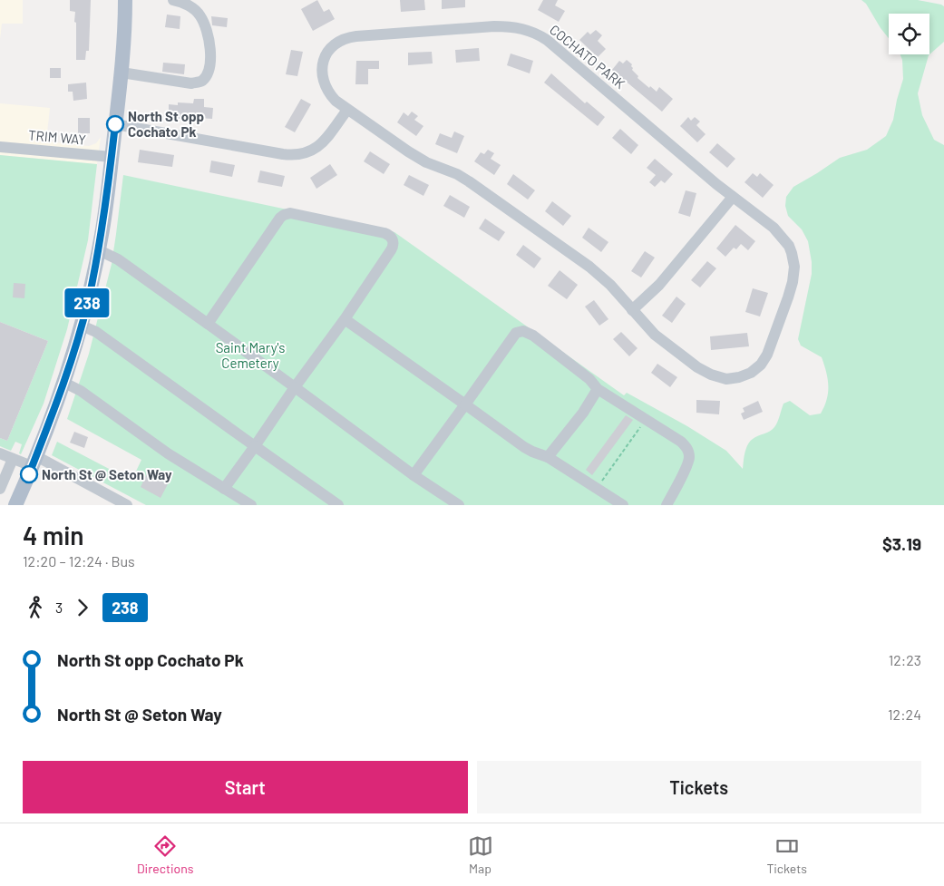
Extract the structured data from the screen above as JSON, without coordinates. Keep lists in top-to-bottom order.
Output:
{
  "streets": {
    "street": ["COCHATO PARK", "TRIM WAY"]
  },
  "parks": ["Saint Mary's Cemetery"],
  "places": ["North St opp Cochato Pk", "North St @ Seton Way"],
  "lines": ["bus line 238"],
  "page": {
    "on_map": "238",
    "heading": ["4 min", "12:20 – 12:24 · Bus", "$3.19"],
    "legs": ["3", "238"],
    "list": [
      {
        "name": "North St opp Cochato Pk",
        "value": "12:23"
      },
      {
        "name": "North St @ Seton Way",
        "value": "12:24"
      }
    ],
    "buttons": ["Start", "Tickets"],
    "tabs": ["Directions", "Map", "Tickets"]
  }
}
